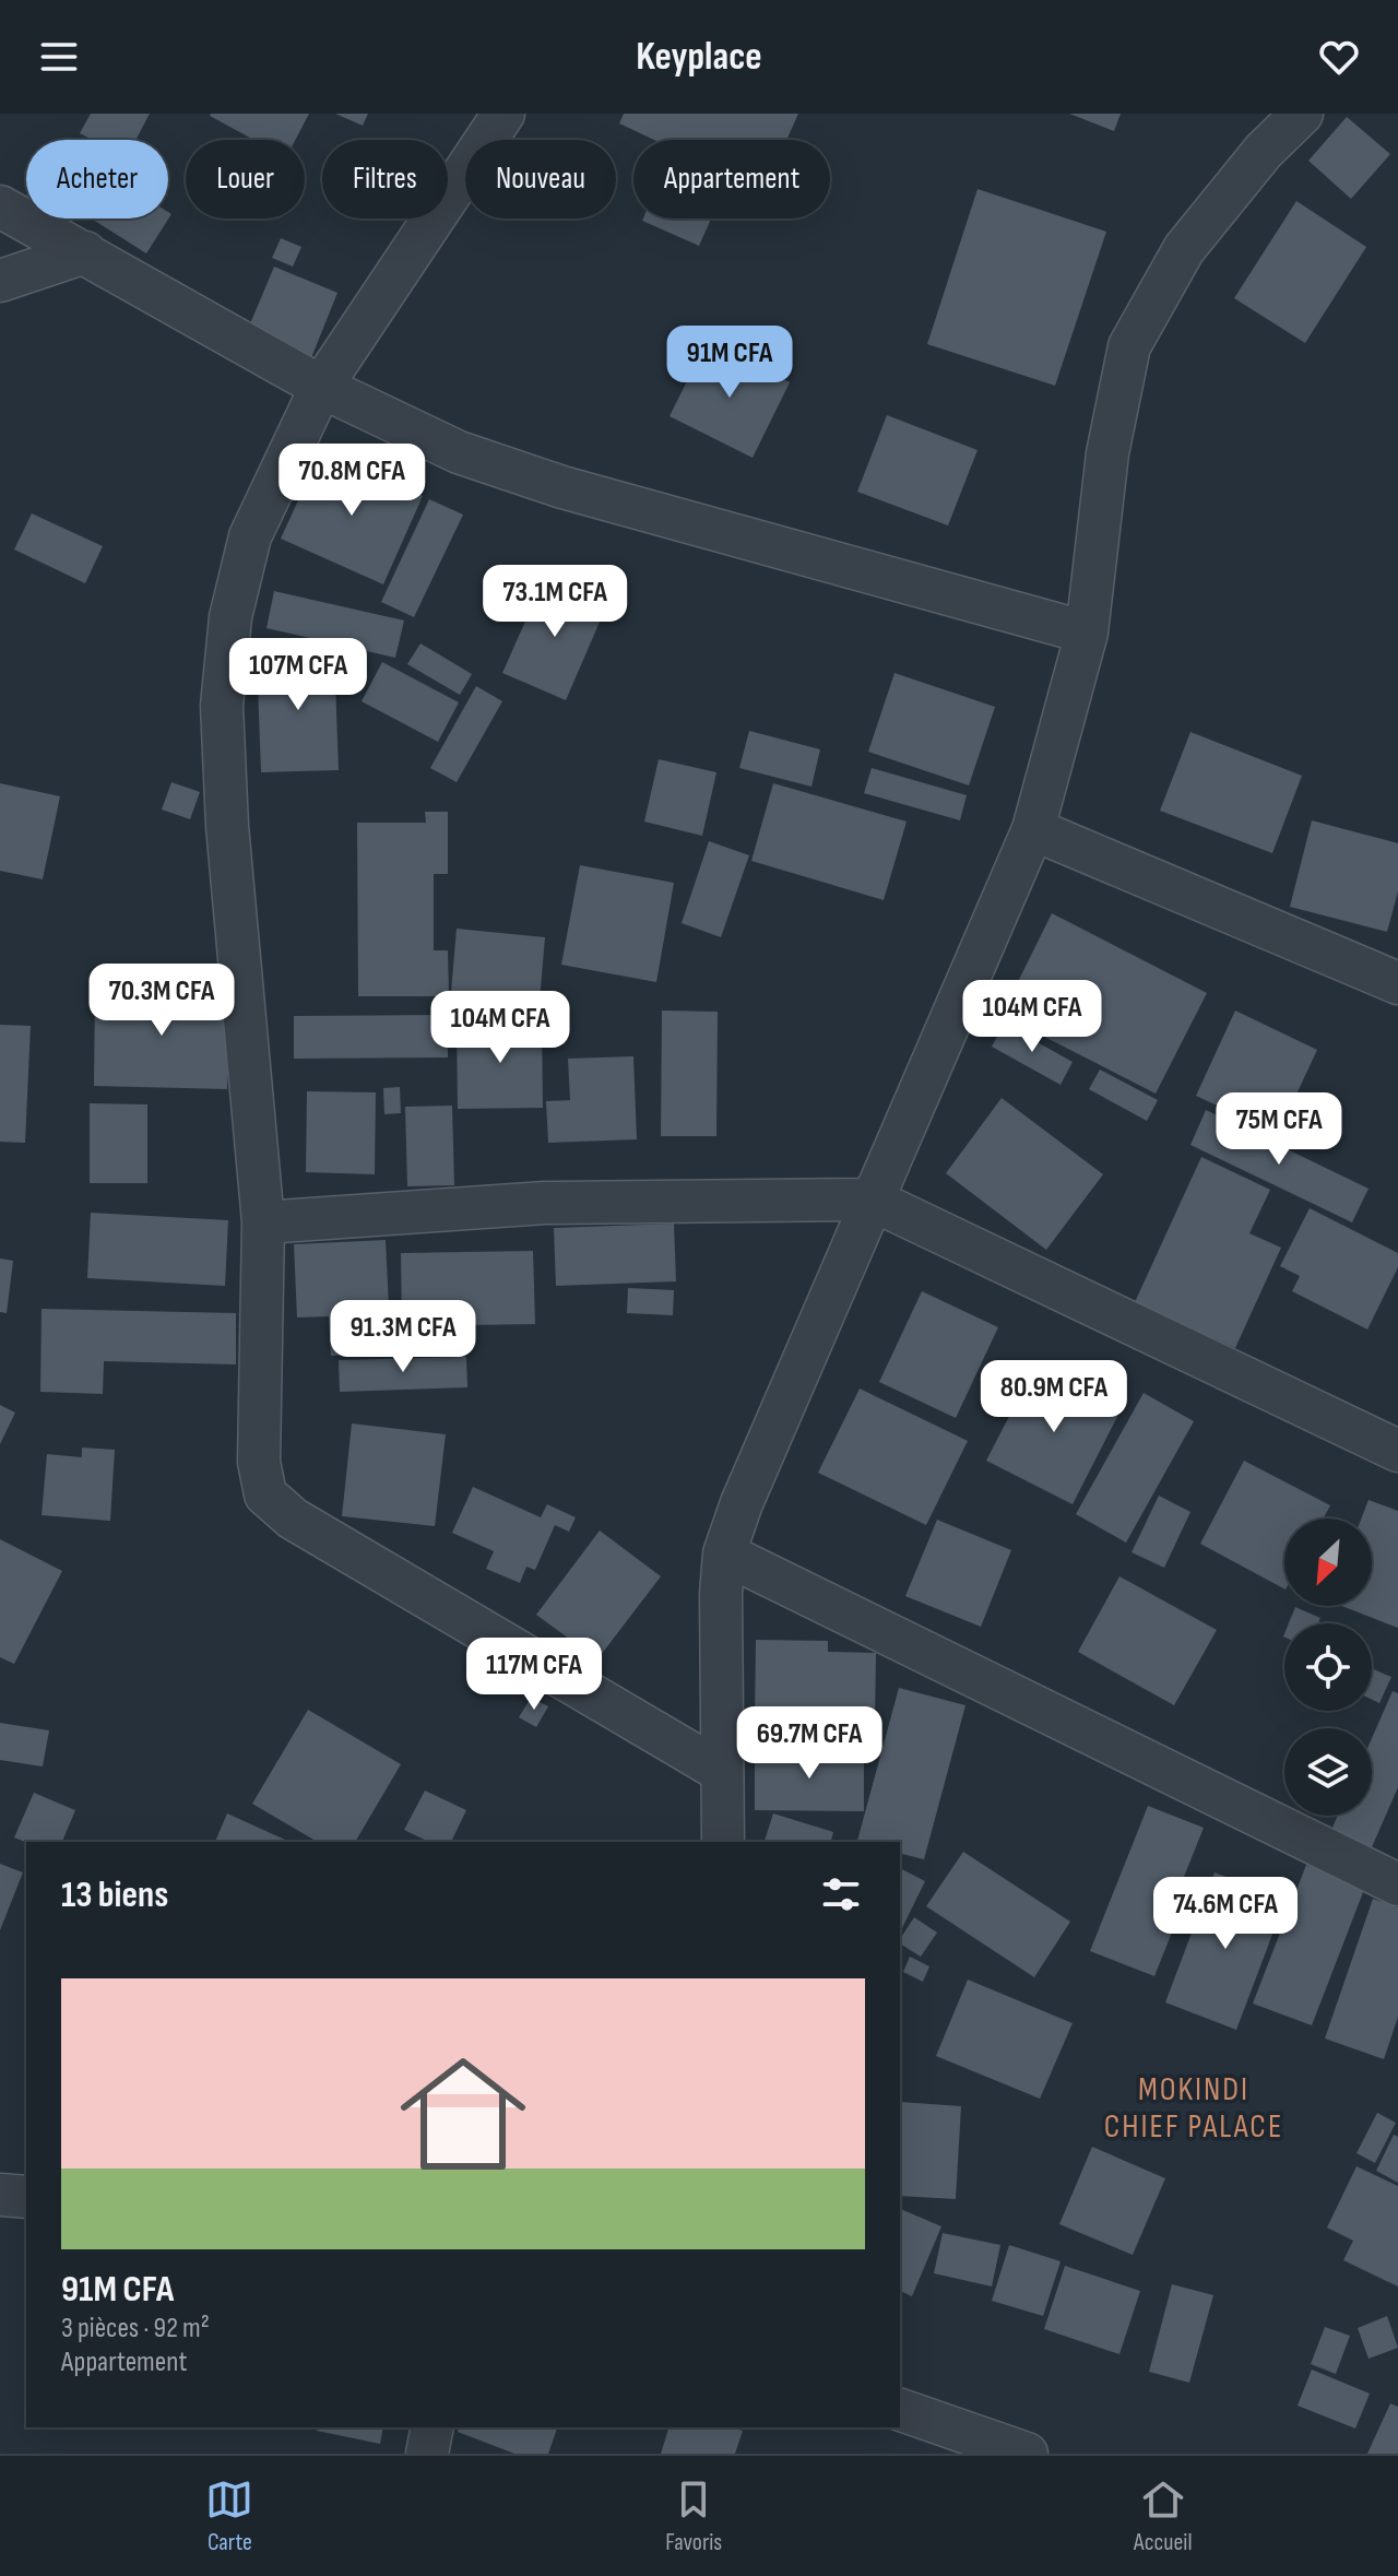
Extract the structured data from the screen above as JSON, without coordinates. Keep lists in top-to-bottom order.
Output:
{
  "districts": ["MOKINDI CHIEF PALACE"],
  "north": "bottom left",
  "page": {
    "header": "Keyplace",
    "chip": [
      "Acheter",
      "Louer",
      "Filtres",
      "Nouveau",
      "Appartement"
    ],
    "price": [
      "91M CFA",
      "70.8M CFA",
      "73.1M CFA",
      "107M CFA",
      "70.3M CFA",
      "104M CFA",
      "104M CFA",
      "75M CFA",
      "91.3M CFA",
      "80.9M CFA",
      "117M CFA",
      "69.7M CFA",
      "74.6M CFA"
    ],
    "heading": "13 biens",
    "list": [
      {
        "name": "91M CFA",
        "note": "3 pièces · 92 m² · Appartement"
      }
    ],
    "tabs": ["Carte", "Favoris", "Accueil"]
  }
}
